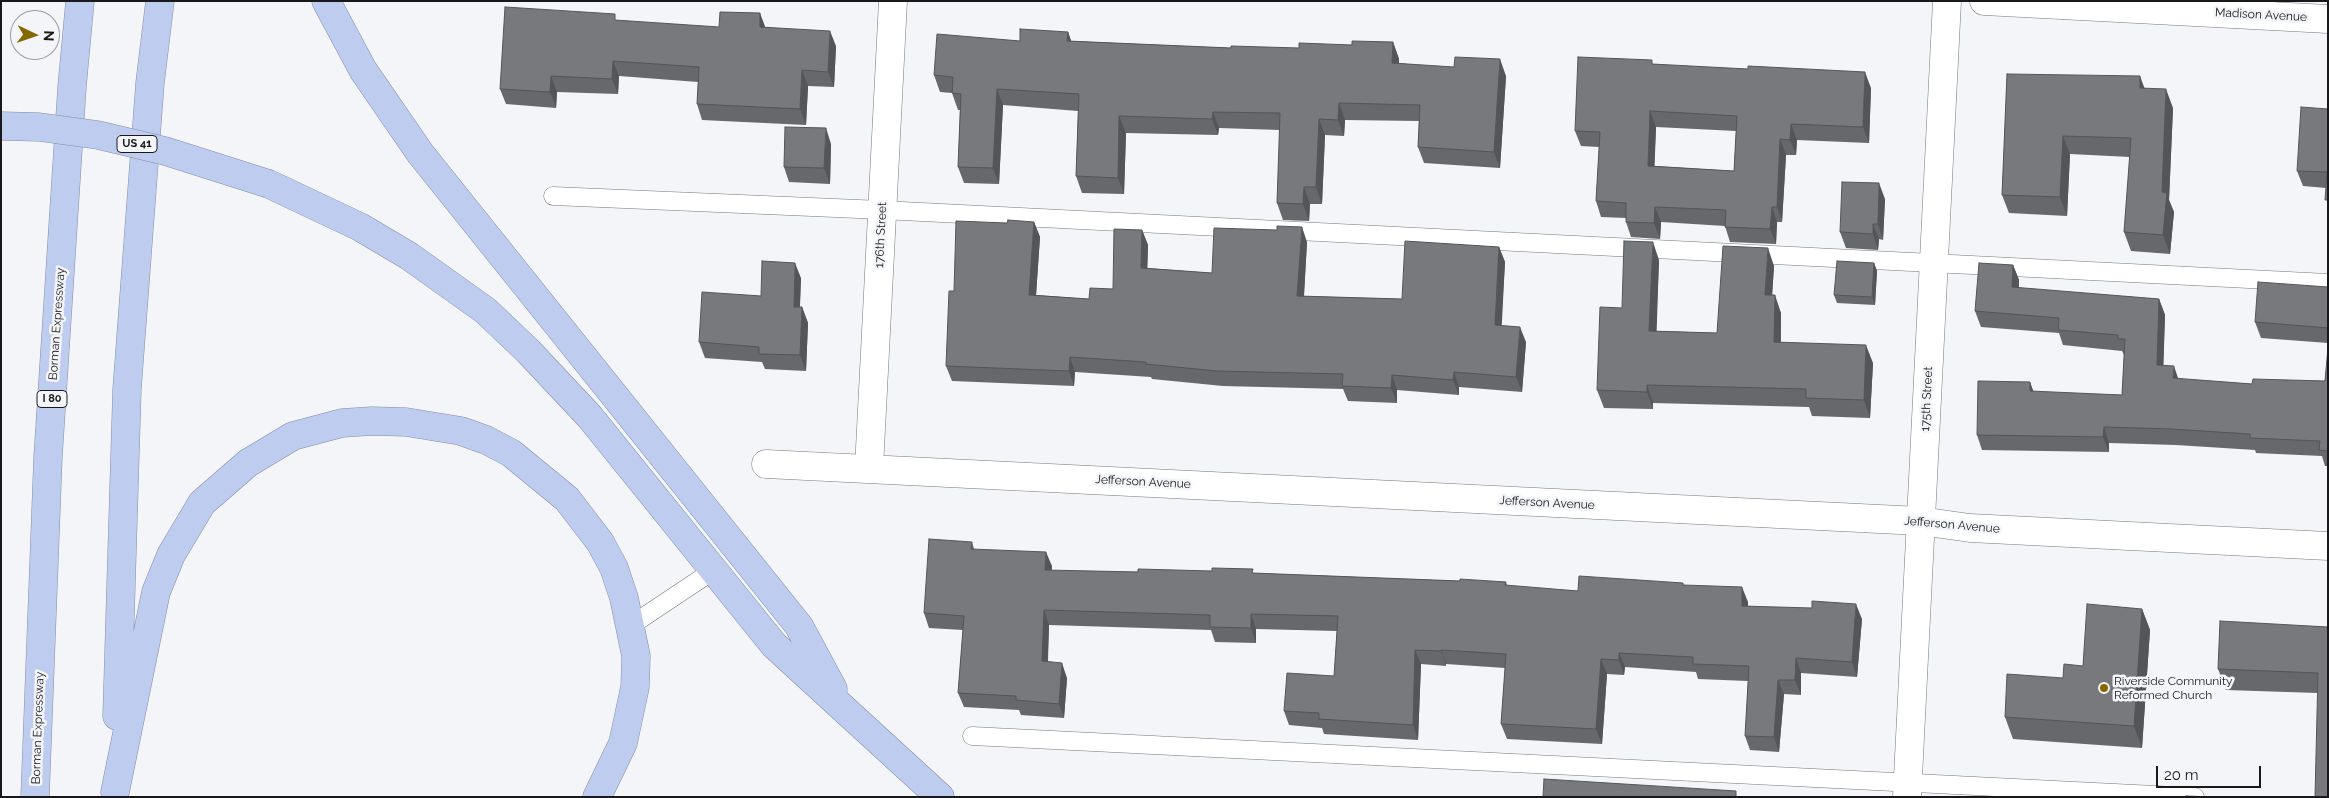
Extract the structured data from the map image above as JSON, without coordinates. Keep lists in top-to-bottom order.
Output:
{
  "streets": {
    "highway": ["US 41", "Borman Expressway", "I 80"],
    "street": [
      "Madison Avenue",
      "176th Street",
      "175th Street",
      "Jefferson Avenue"
    ]
  },
  "crossings": [
    ["176th Street", "Jefferson Avenue"],
    ["175th Street", "Jefferson Avenue"]
  ],
  "places": ["Riverside Community Reformed Church"],
  "scale_bar": "20 m",
  "north": "right"
}
